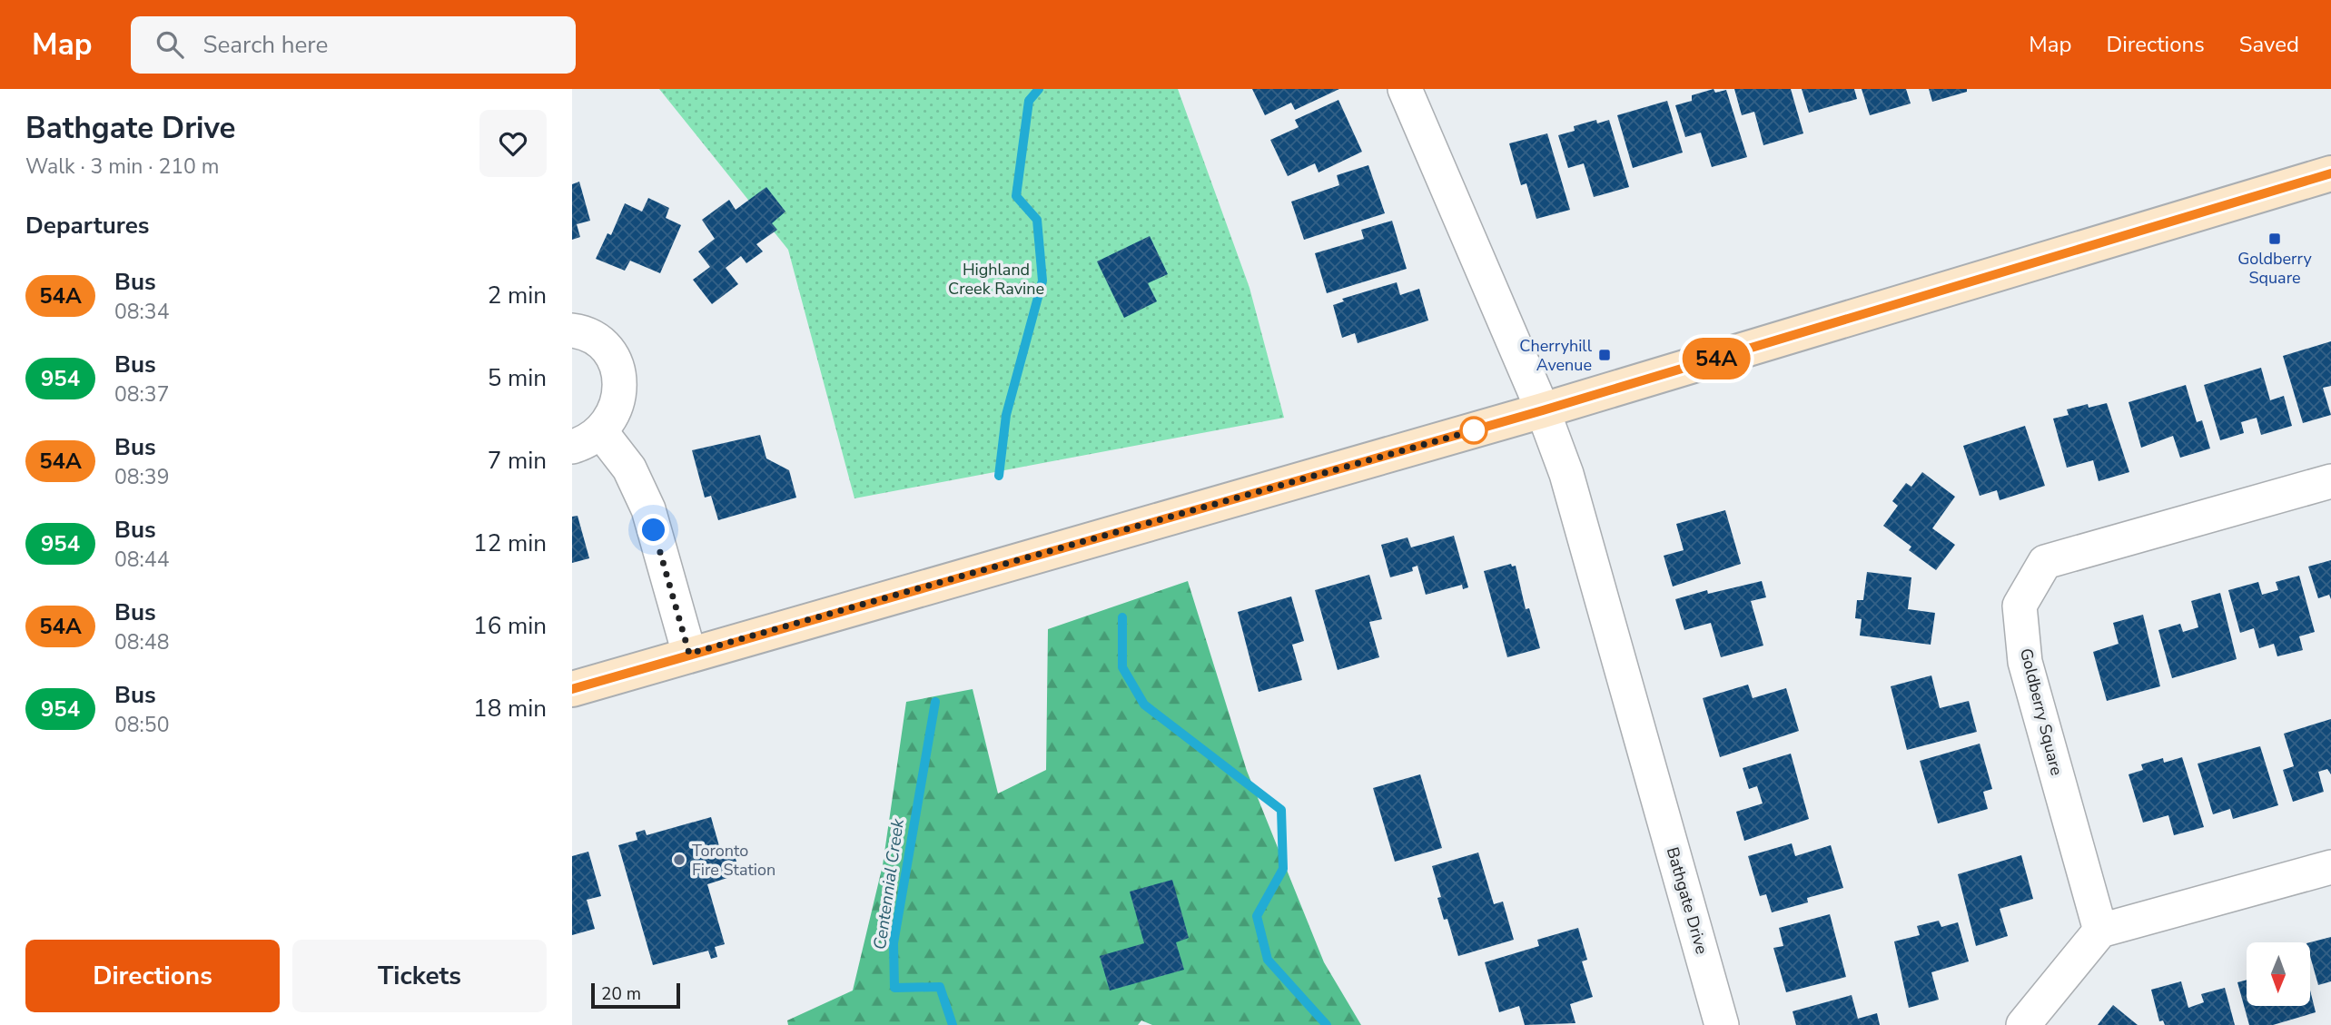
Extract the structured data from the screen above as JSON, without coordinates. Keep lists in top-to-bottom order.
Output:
{
  "streets": {
    "street": ["Goldberry Square", "Bathgate Drive"]
  },
  "water": ["Centennial Creek"],
  "parks": ["Highland Creek Ravine"],
  "places": {
    "transit": ["Goldberry Square", "Cherryhill Avenue"],
    "other": ["Toronto Fire Station"]
  },
  "lines": ["bus line 54A"],
  "scale_bar": "20 m",
  "north": "bottom",
  "page": {
    "header": "Map",
    "search": "Search here",
    "nav": ["Map", "Directions", "Saved"],
    "heading": [
      ["Bathgate Drive", "Walk · 3 min · 210 m"],
      "Departures"
    ],
    "on_map": "54A",
    "list": [
      {
        "mark": "54A",
        "name": "Bus",
        "note": "08:34",
        "value": "2 min"
      },
      {
        "mark": "954",
        "name": "Bus",
        "note": "08:37",
        "value": "5 min"
      },
      {
        "mark": "54A",
        "name": "Bus",
        "note": "08:39",
        "value": "7 min"
      },
      {
        "mark": "954",
        "name": "Bus",
        "note": "08:44",
        "value": "12 min"
      },
      {
        "mark": "54A",
        "name": "Bus",
        "note": "08:48",
        "value": "16 min"
      },
      {
        "mark": "954",
        "name": "Bus",
        "note": "08:50",
        "value": "18 min"
      }
    ],
    "buttons": ["Directions", "Tickets"],
    "scale": "20 m"
  }
}
